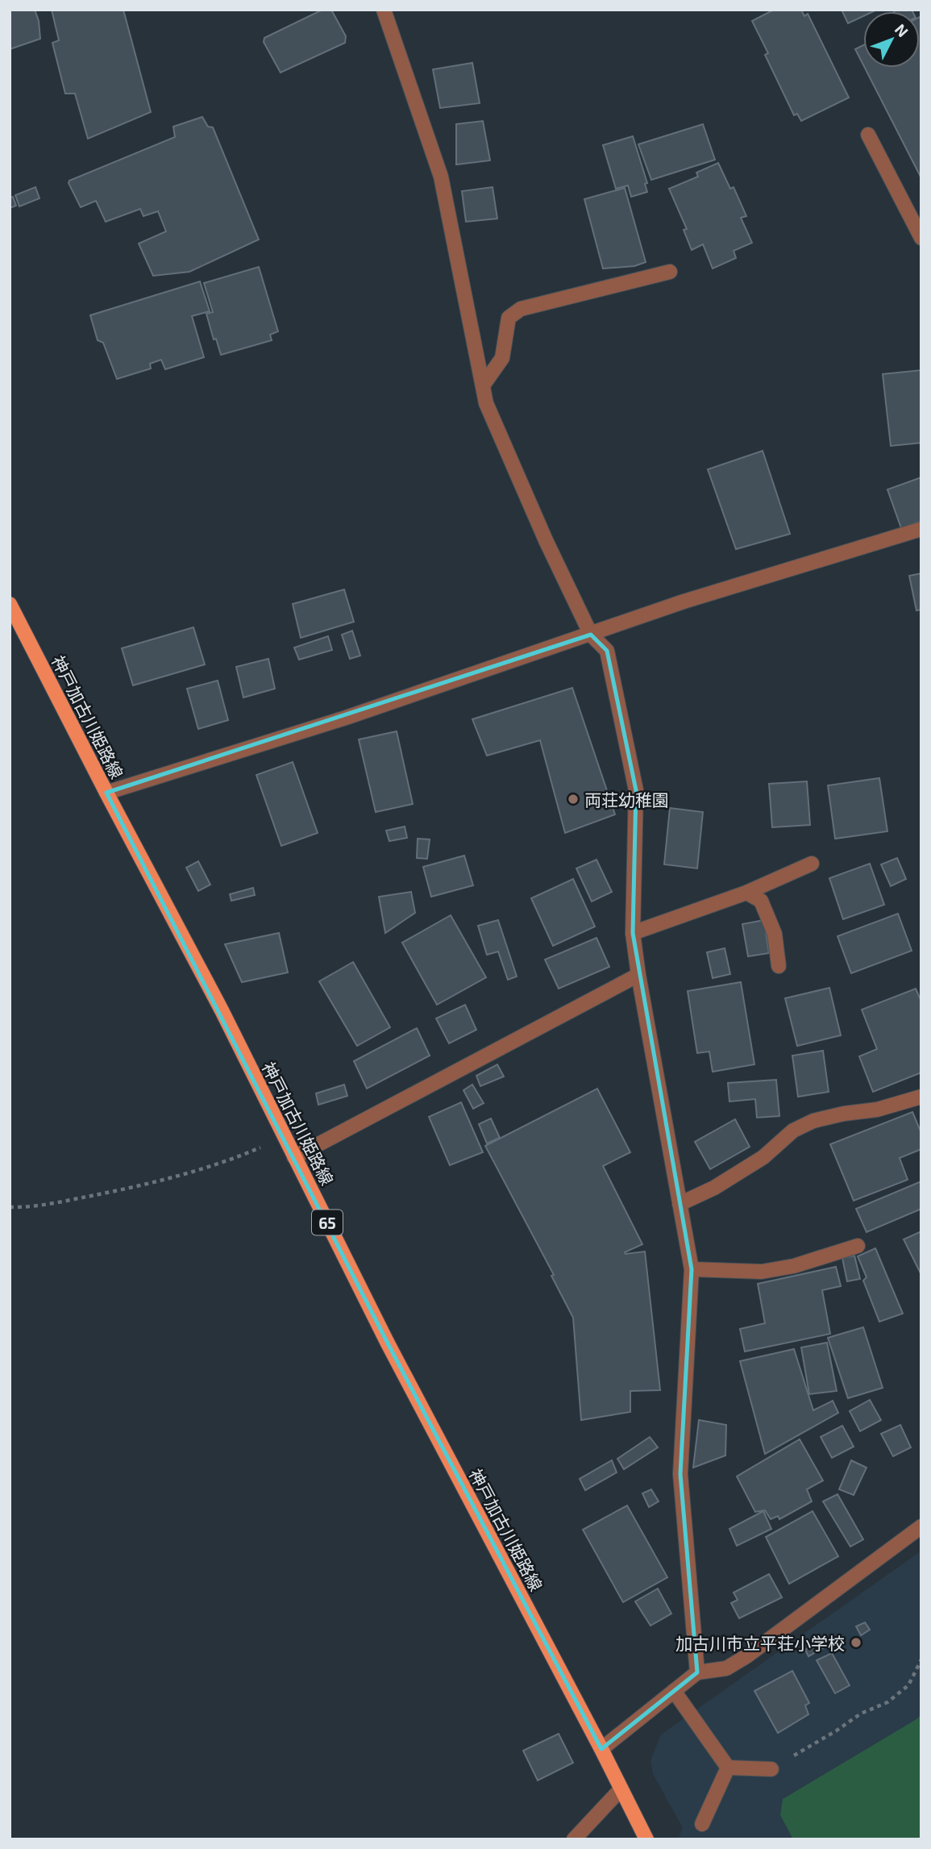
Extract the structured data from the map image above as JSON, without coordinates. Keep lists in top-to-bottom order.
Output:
{
  "streets": {
    "main road": ["神戸加古川姫路線", "65"]
  },
  "places": ["両荘幼稚園", "加古川市立平荘小学校"],
  "north": "top right"
}
